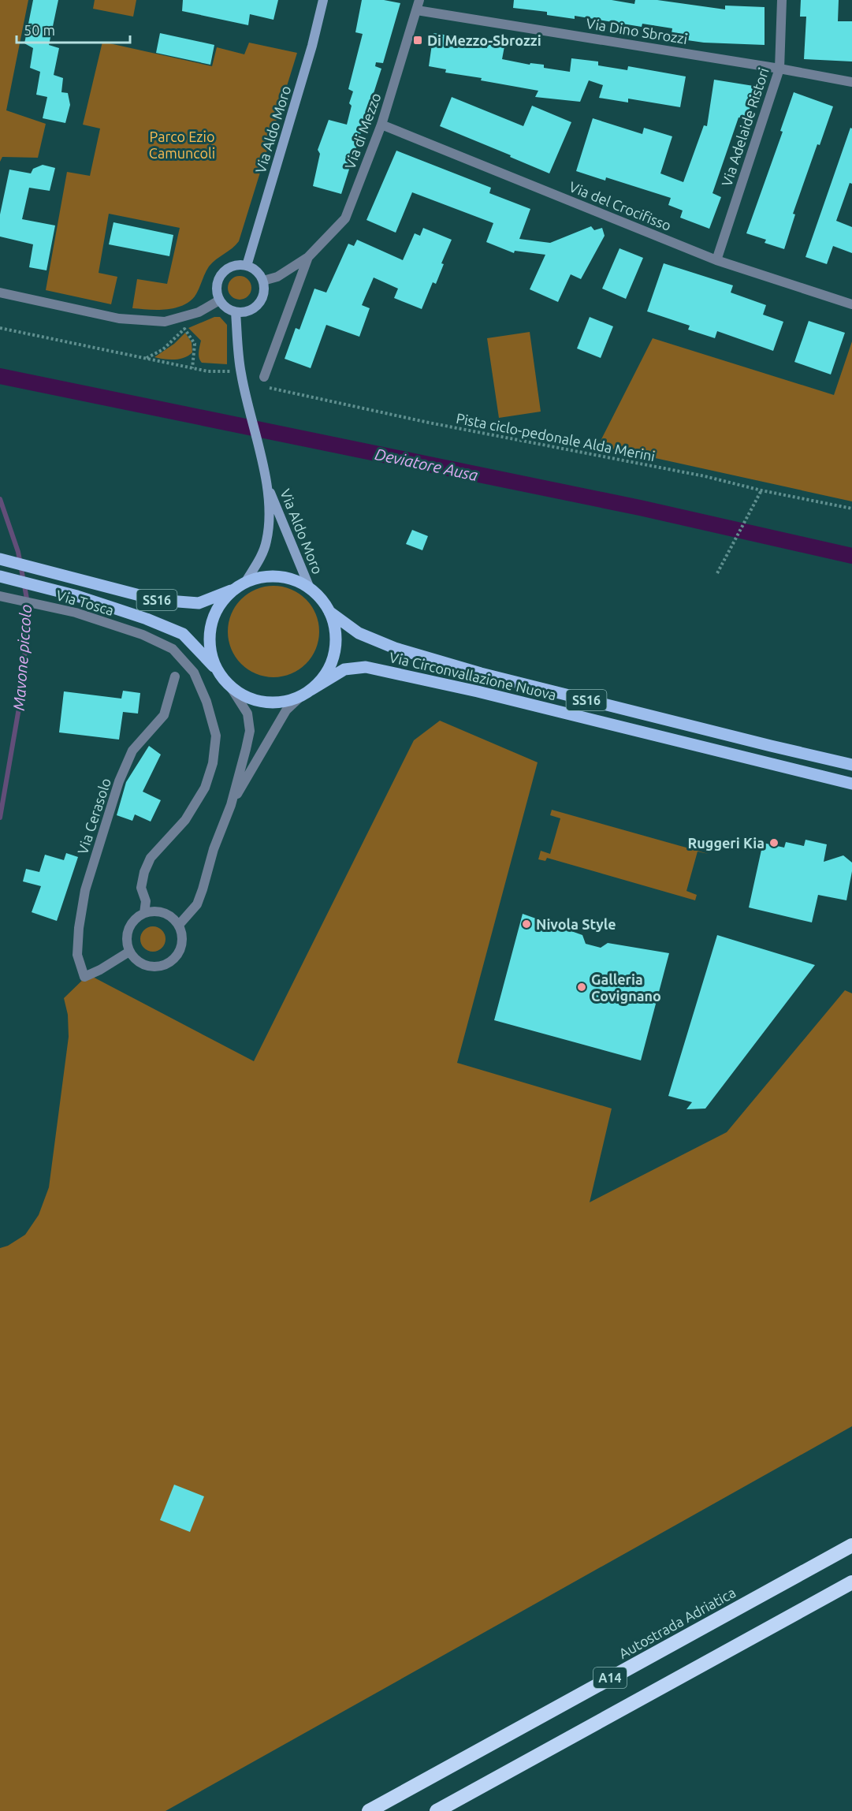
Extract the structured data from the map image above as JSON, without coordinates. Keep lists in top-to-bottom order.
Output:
{
  "streets": {
    "highway": ["Autostrada Adriatica", "A14"],
    "main road": ["SS16", "Via Circonvallazione Nuova"],
    "street": [
      "Via Dino Sbrozzi",
      "Via Adelaide Ristori",
      "Via Aldo Moro",
      "Via di Mezzo",
      "Via del Crocifisso",
      "Via Tosca",
      "Via Cerasolo"
    ],
    "path": ["Pista ciclo-pedonale Alda Merini"]
  },
  "crossings": [
    ["Via Dino Sbrozzi", "Via Adelaide Ristori"],
    ["Via Dino Sbrozzi", "Via di Mezzo"],
    ["Via Adelaide Ristori", "Via del Crocifisso"],
    ["Via Aldo Moro", "Via di Mezzo"],
    ["Via Aldo Moro", "SS16"],
    ["Via Aldo Moro", "Via Circonvallazione Nuova"],
    ["Via di Mezzo", "Via del Crocifisso"],
    ["Via di Mezzo", "Pista ciclo-pedonale Alda Merini"],
    ["SS16", "Via Circonvallazione Nuova"],
    ["Via Tosca", "Via Cerasolo"]
  ],
  "water": ["Deviatore Ausa", "Mavone piccolo"],
  "parks": ["Parco Ezio Camuncoli"],
  "places": {
    "transit": ["Di Mezzo-Sbrozzi"],
    "other": ["Ruggeri Kia", "Nivola Style", "Galleria Covignano"]
  },
  "scale_bar": "50 m"
}
